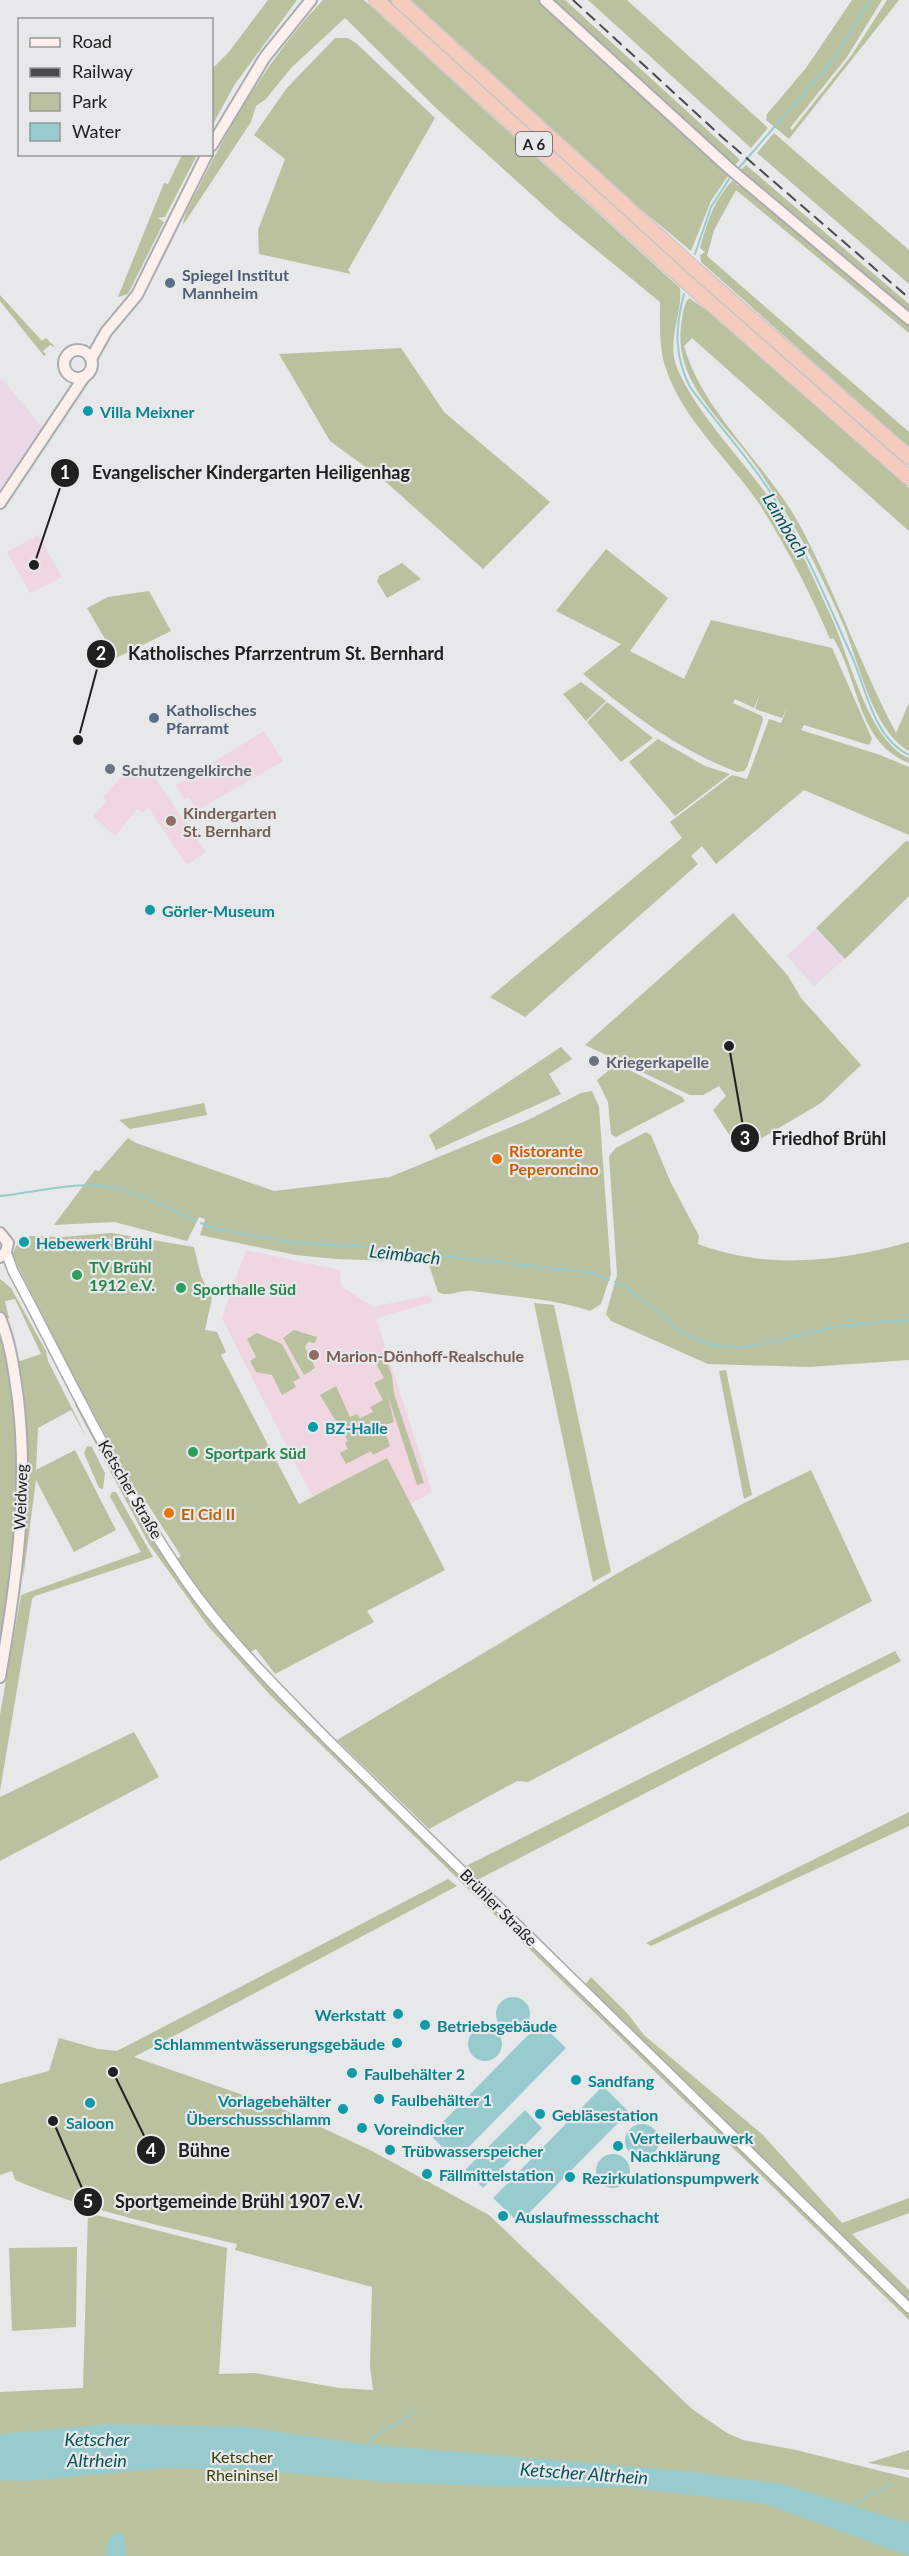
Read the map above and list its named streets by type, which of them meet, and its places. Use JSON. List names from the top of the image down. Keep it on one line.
{"streets":{"highway":["A 6"],"main road":["Weidweg"],"street":["Ketscher Straße","Brühler Straße"]},"crossings":[["Ketscher Straße","Brühler Straße"]],"water":["Leimbach","Ketscher Altrhein"],"parks":["Ketscher Rheininsel"],"places":["Spiegel Institut Mannheim","Villa Meixner","Evangelischer Kindergarten Heiligenhag","Katholisches Pfarramt","Katholisches Pfarrzentrum St. Bernhard","Schutzengelkirche","Kindergarten St. Bernhard","Görler-Museum","Friedhof Brühl","Kriegerkapelle","Ristorante Peperoncino","Hebewerk Brühl","TV Brühl 1912 e.V.","Sporthalle Süd","Marion-Dönhoff-Realschule","BZ-Halle","Sportpark Süd","El Cid II","Werkstatt","Betriebsgebäude","Schlammentwässerungsgebäude","Bühne","Faulbehälter 2","Sandfang","Faulbehälter 1","Saloon","Vorlagebehälter Überschussschlamm","Gebläsestation","Sportgemeinde Brühl 1907 e.V.","Voreindicker","Verteilerbauwerk Nachklärung","Trübwasserspeicher","Fällmittelstation","Rezirkulationspumpwerk","Auslaufmessschacht"],"legend":["Road","Railway","Park","Water"]}
